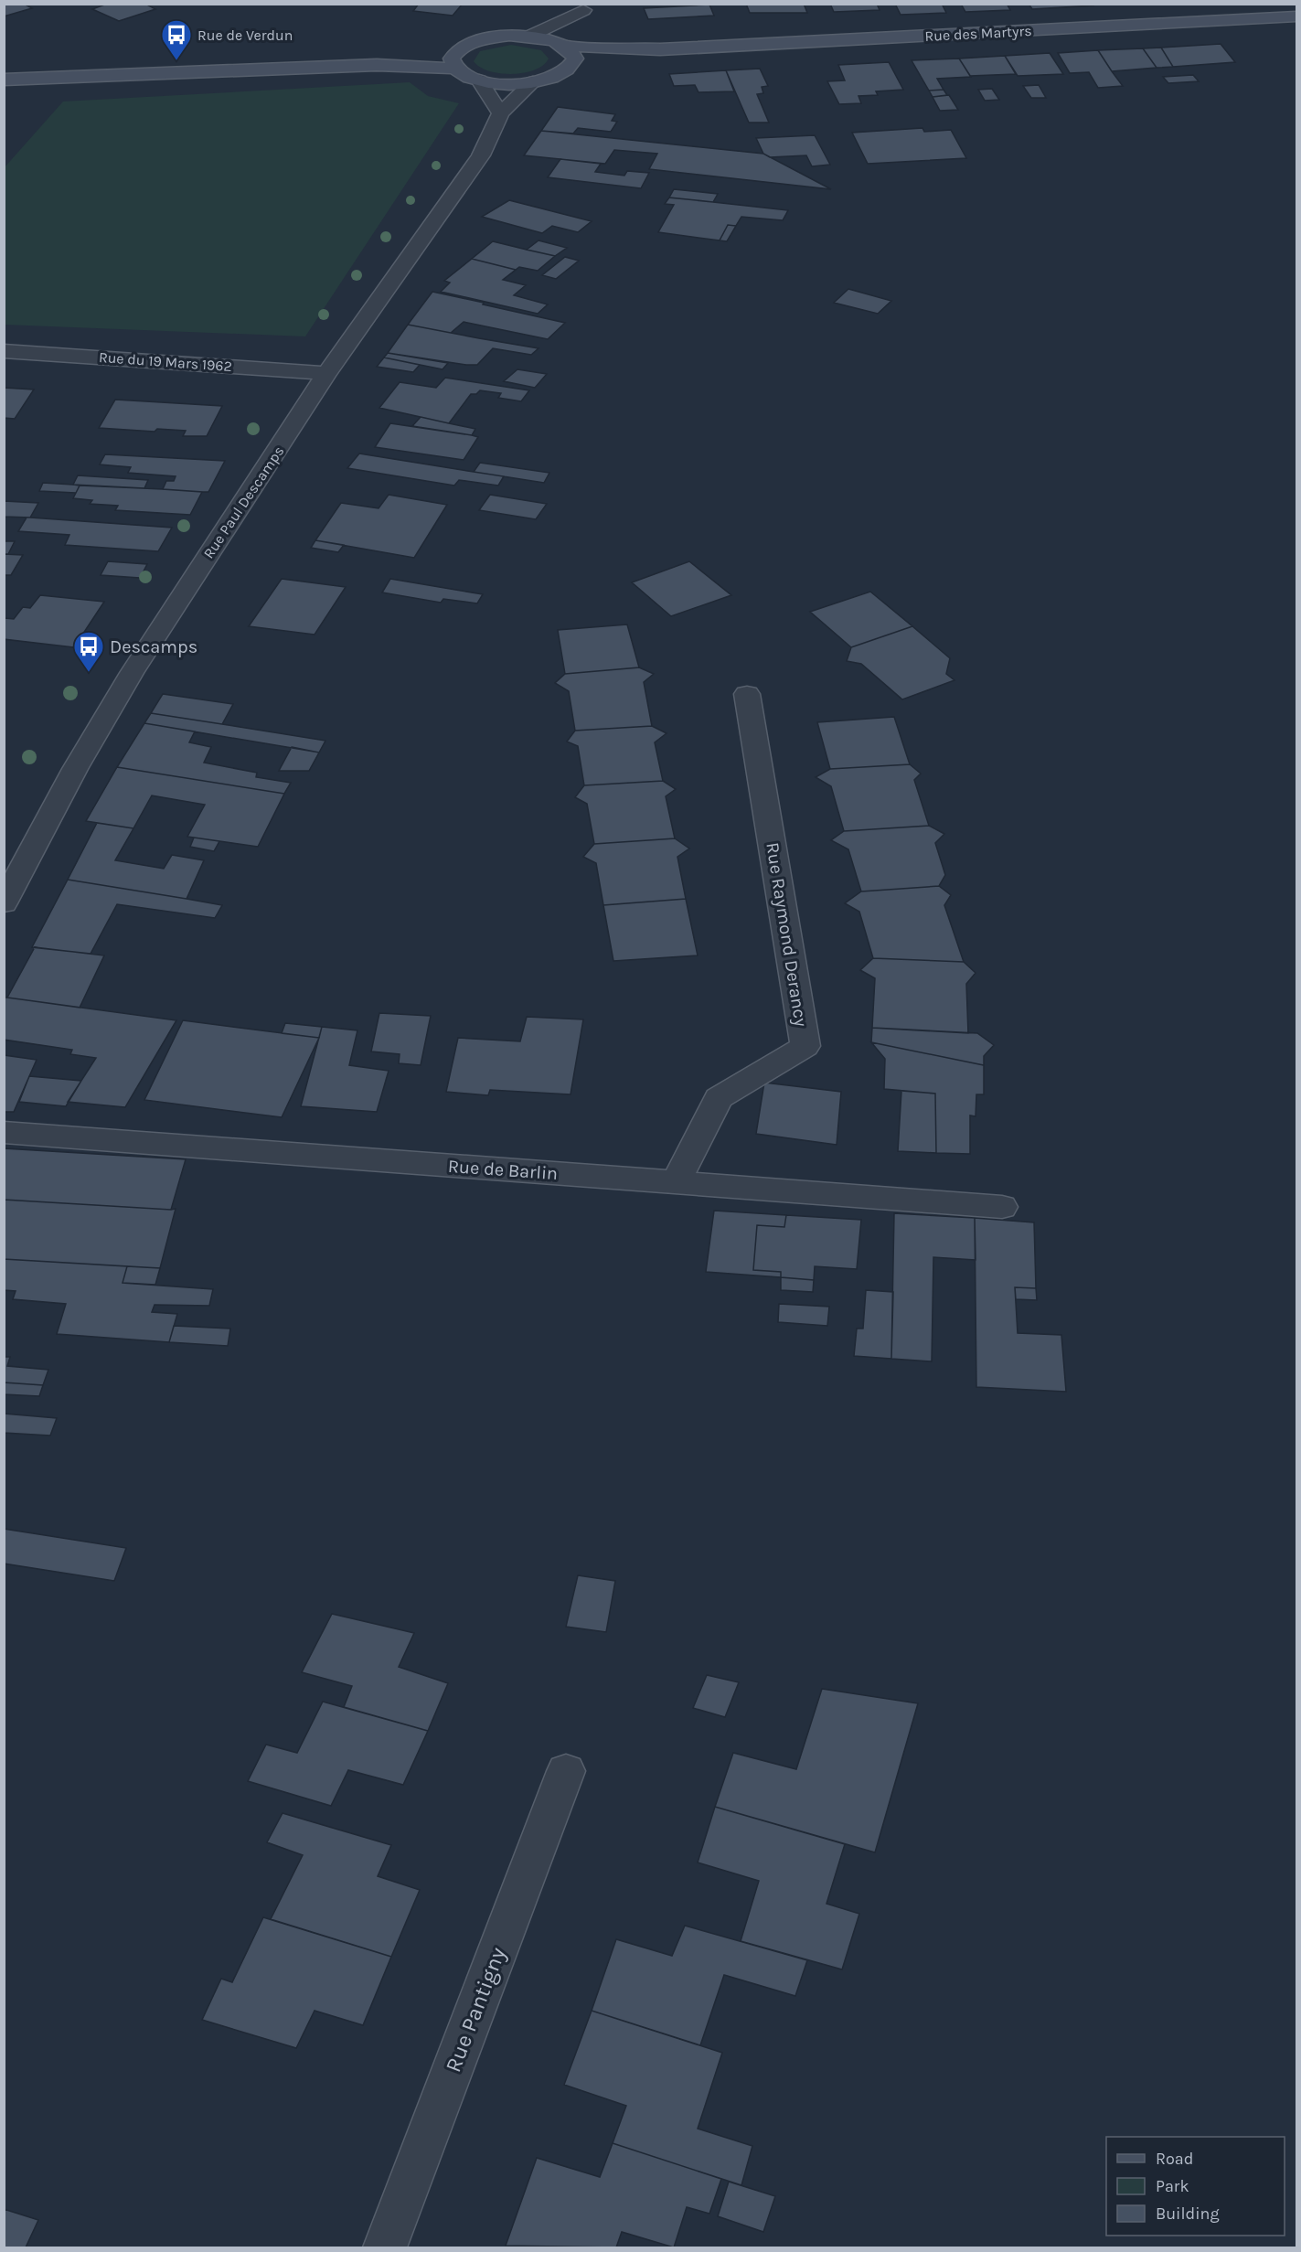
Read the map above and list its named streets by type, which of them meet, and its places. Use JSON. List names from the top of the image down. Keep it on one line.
{"streets":{"main road":["Rue des Martyrs"],"street":["Rue du 19 Mars 1962","Rue Paul Descamps","Rue Raymond Derancy","Rue de Barlin","Rue Pantigny"]},"crossings":[["Rue des Martyrs","Rue Paul Descamps"],["Rue du 19 Mars 1962","Rue Paul Descamps"],["Rue Raymond Derancy","Rue de Barlin"]],"places":{"bus stop":["Rue de Verdun","Descamps"]},"legend":["Road","Park","Building"]}
